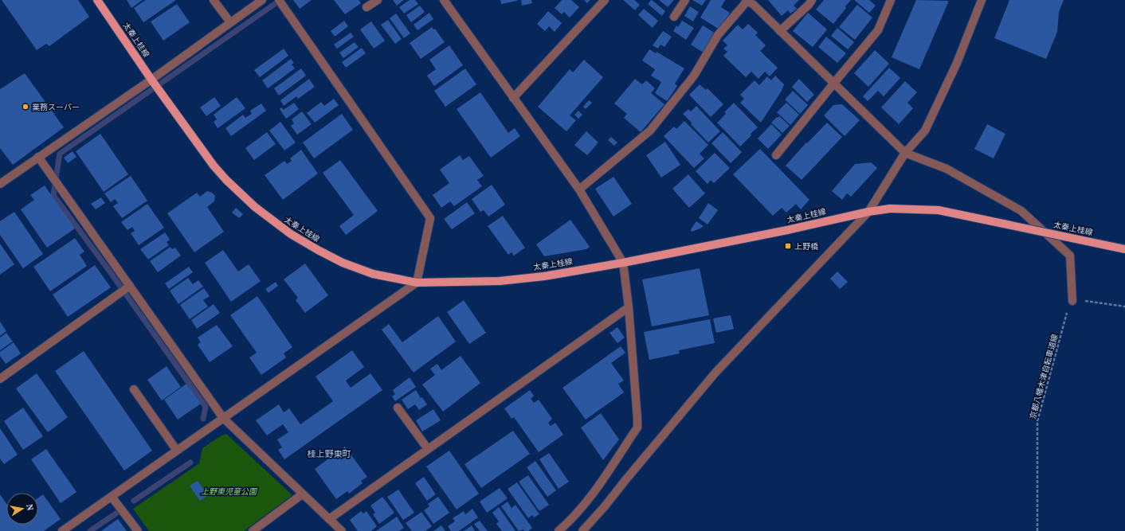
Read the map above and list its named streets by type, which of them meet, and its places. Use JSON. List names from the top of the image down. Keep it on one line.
{"streets":{"main road":["太秦上桂線"],"path":["京都八幡木津自転車道線"]},"districts":["桂上野東町"],"parks":["上野東児童公園"],"places":{"other":["業務スーパー"],"transit":["上野橋"]},"north":"right"}
